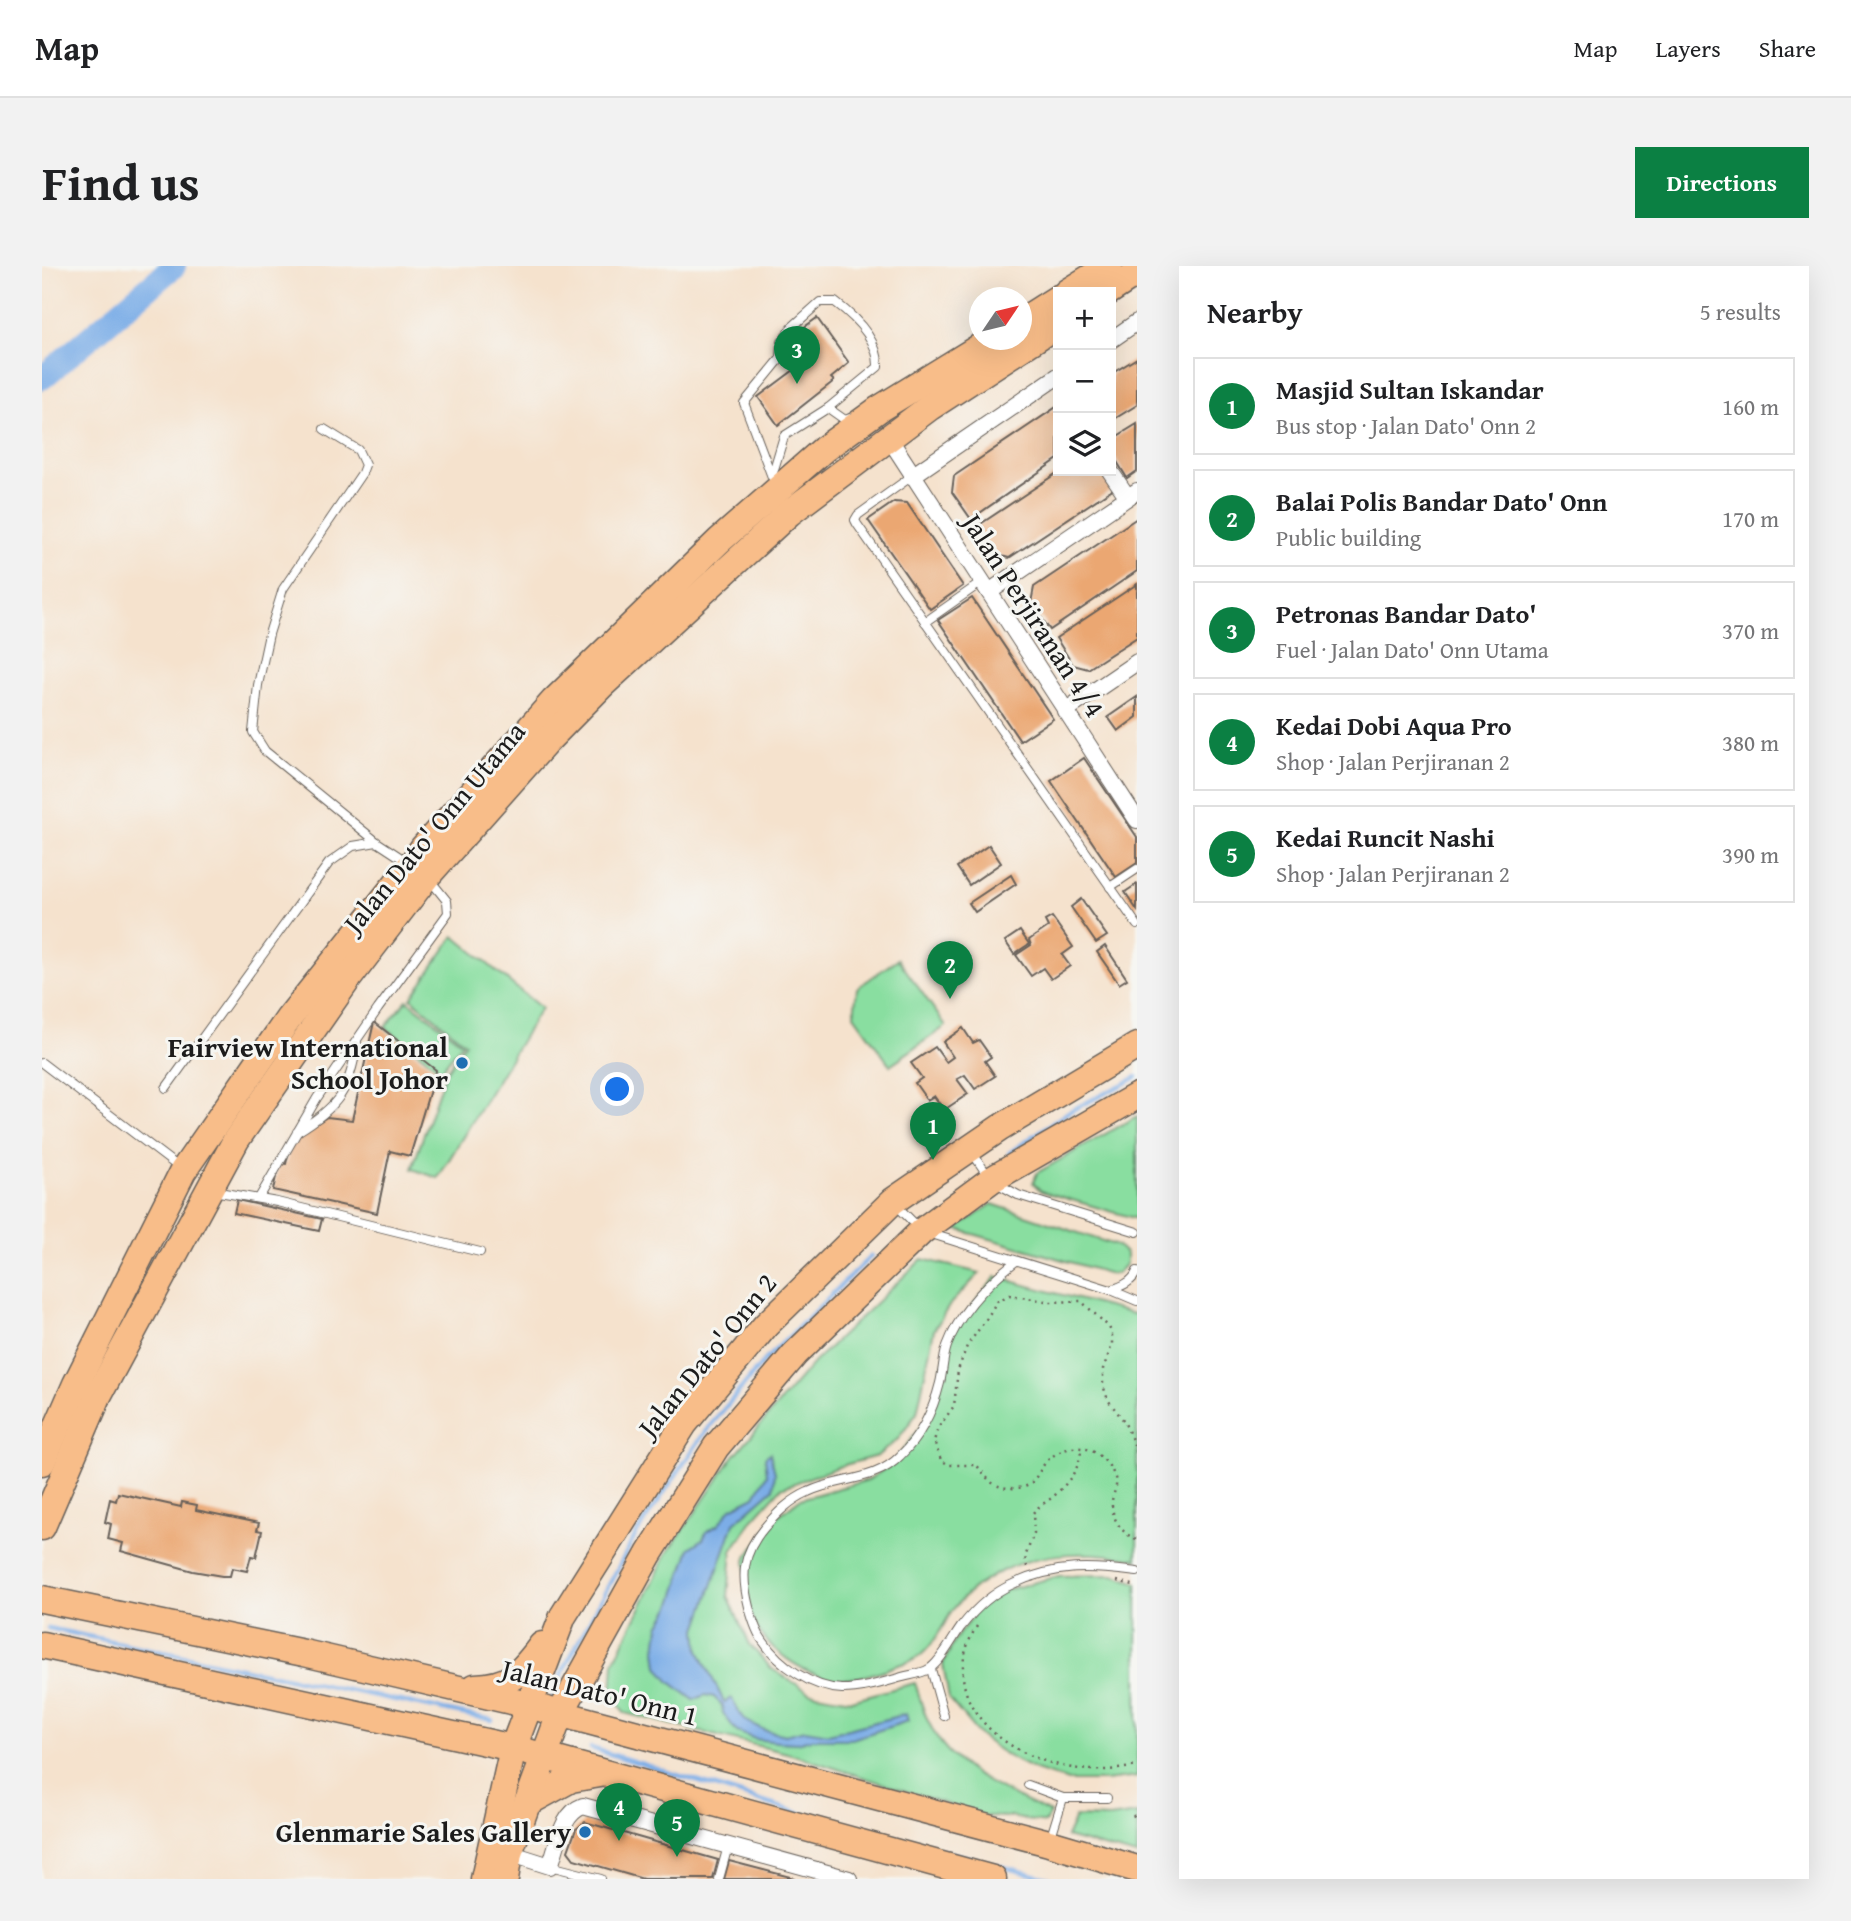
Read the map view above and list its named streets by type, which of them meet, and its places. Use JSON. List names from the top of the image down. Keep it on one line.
{"streets":{"main road":["Jalan Dato' Onn Utama","Jalan Dato' Onn 2","Jalan Dato' Onn 1"],"street":["Jalan Perjiranan 4/4"]},"crossings":[["Jalan Perjiranan 4/4","Jalan Dato' Onn Utama"],["Jalan Dato' Onn 2","Jalan Dato' Onn 1"]],"places":["Fairview International School Johor","Glenmarie Sales Gallery"],"north":"top right","page":{"header":"Map","nav":["Map","Layers","Share"],"title":"Find us","buttons":"Directions","heading":["Nearby","5 results"],"map_buttons":["+","−"],"pins":["3","2","1","4","5"],"list":[{"mark":"1","name":"Masjid Sultan Iskandar","note":"Bus stop · Jalan Dato' Onn 2","value":"160 m"},{"mark":"2","name":"Balai Polis Bandar Dato' Onn","note":"Public building","value":"170 m"},{"mark":"3","name":"Petronas Bandar Dato'","note":"Fuel · Jalan Dato' Onn Utama","value":"370 m"},{"mark":"4","name":"Kedai Dobi Aqua Pro","note":"Shop · Jalan Perjiranan 2","value":"380 m"},{"mark":"5","name":"Kedai Runcit Nashi","note":"Shop · Jalan Perjiranan 2","value":"390 m"}]}}
